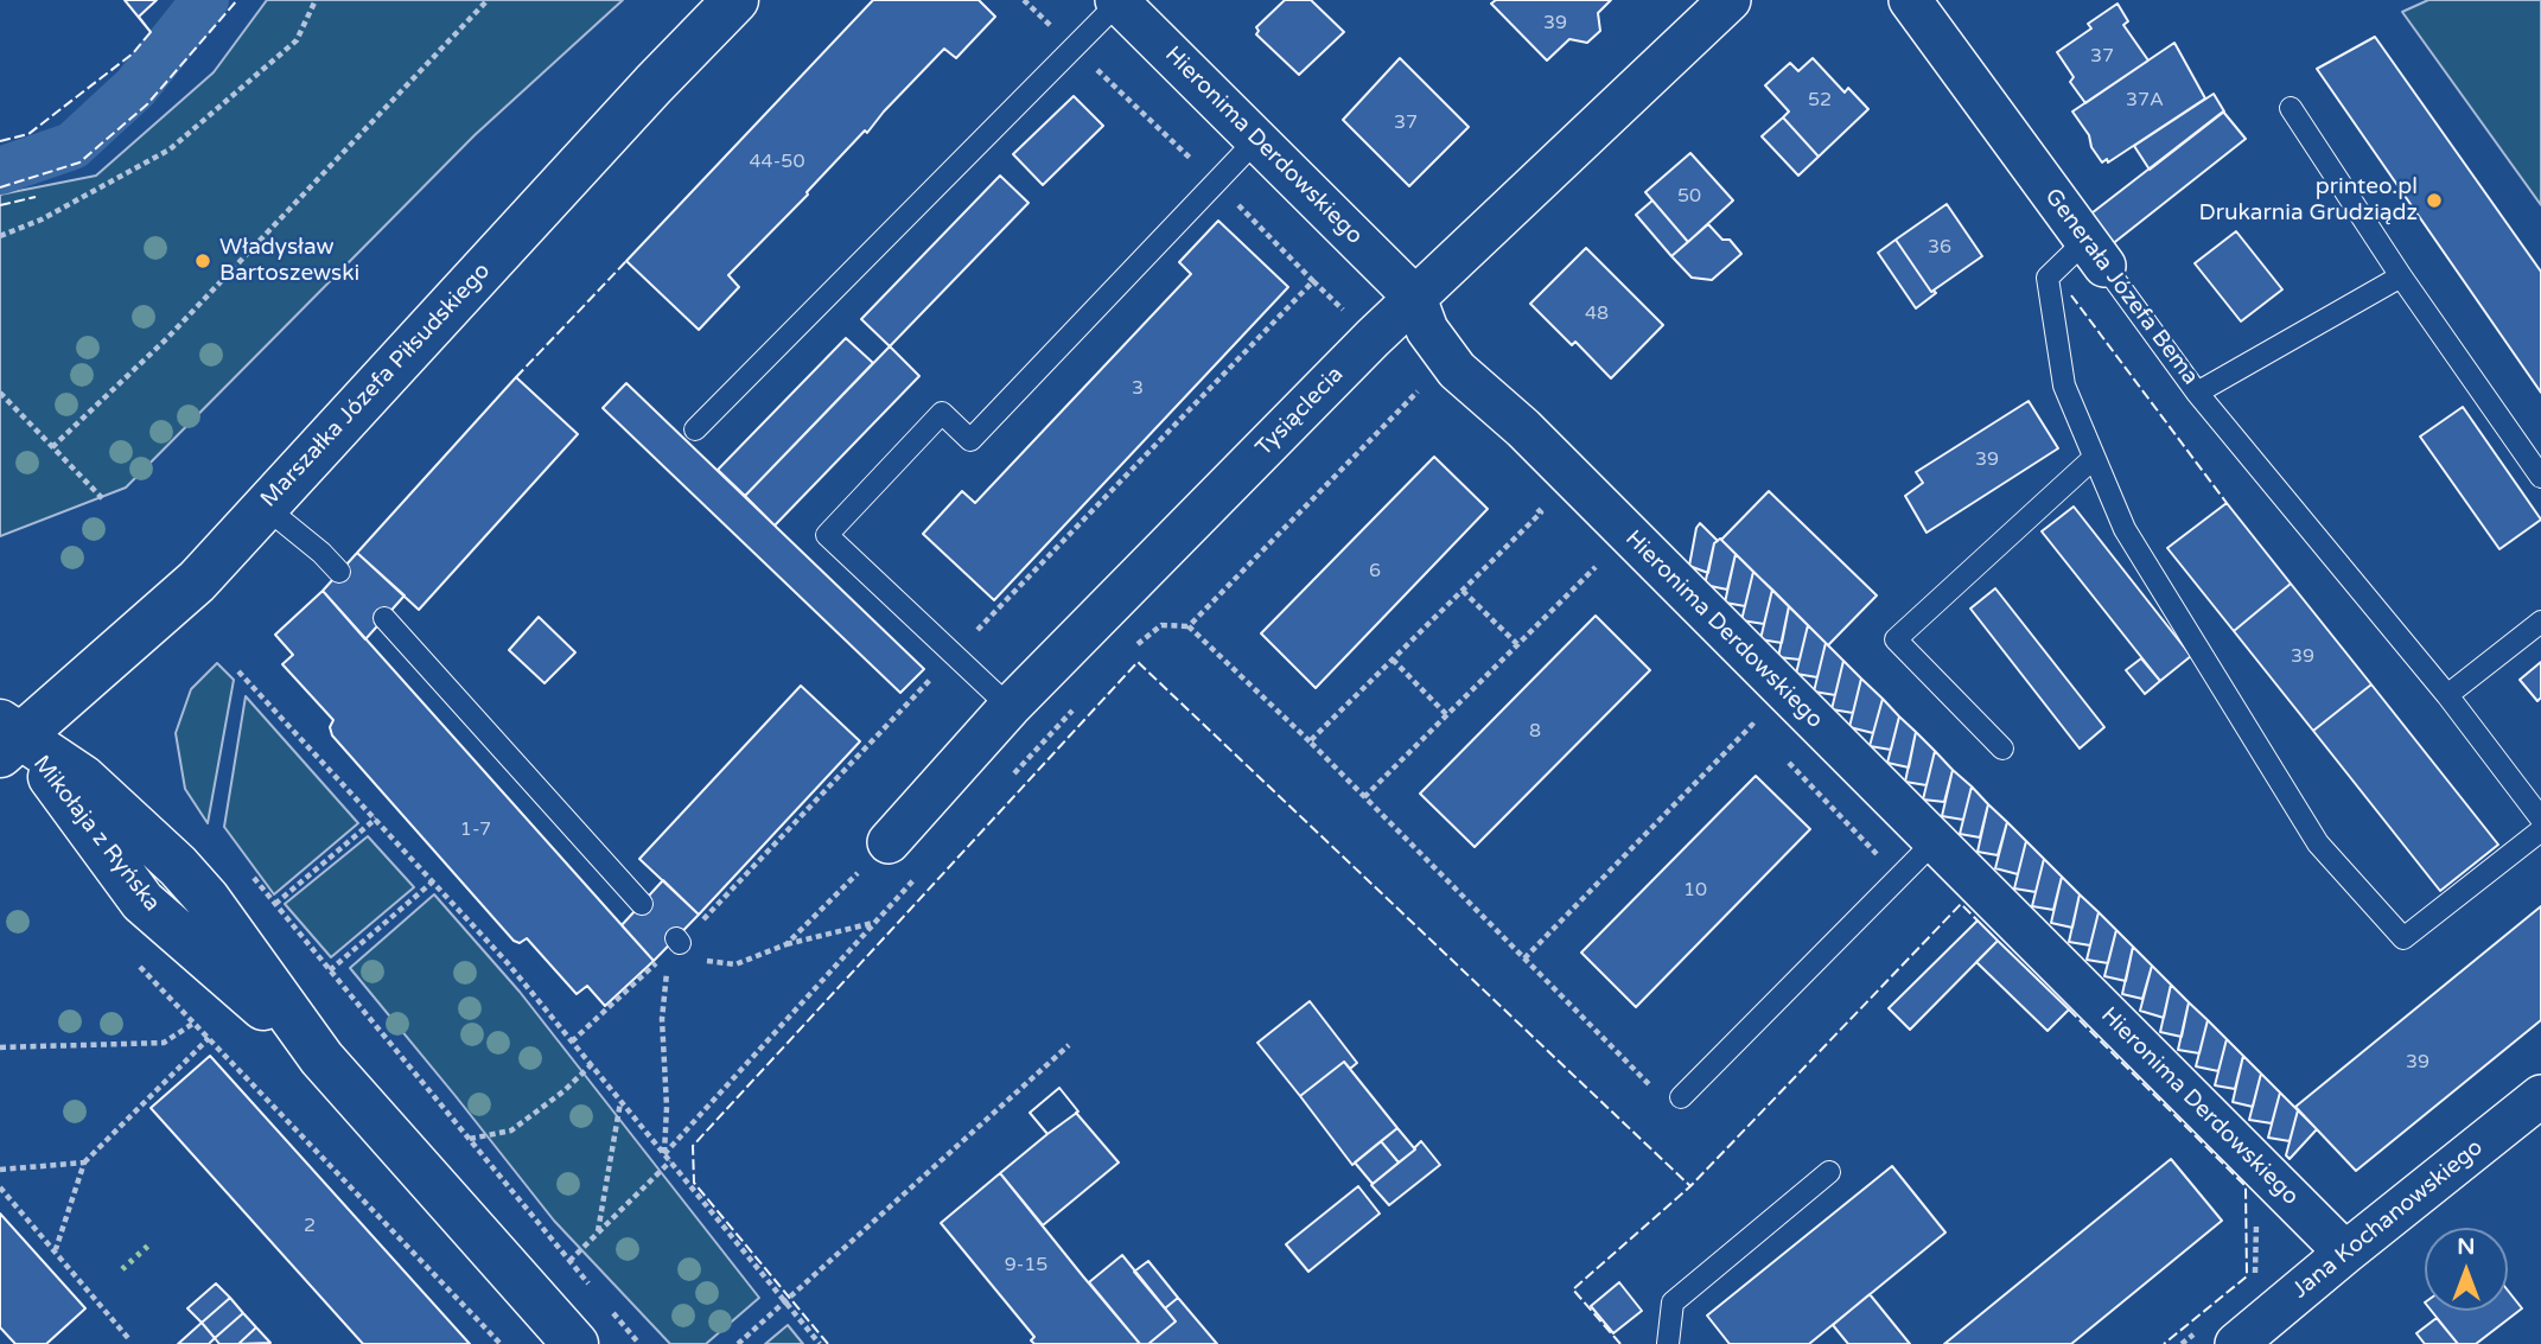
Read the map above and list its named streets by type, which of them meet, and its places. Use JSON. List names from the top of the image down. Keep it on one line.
{"streets":{"main road":["Marszałka Józefa Piłsudskiego","Mikołaja z Ryńska"],"street":["Hieronima Derdowskiego","Generała Józefa Bema","Tysiąclecia","Jana Kochanowskiego"]},"crossings":[["Hieronima Derdowskiego","Tysiąclecia"],["Hieronima Derdowskiego","Jana Kochanowskiego"],["Marszałka Józefa Piłsudskiego","Mikołaja z Ryńska"]],"places":["printeo.pl Drukarnia Grudziądz","Władysław Bartoszewski"],"house_numbers":["39","37","52","37A","37","44-50","50","36","48","3","39","6","39","8","1-7","10","39","2","9-15"],"north":"top"}
